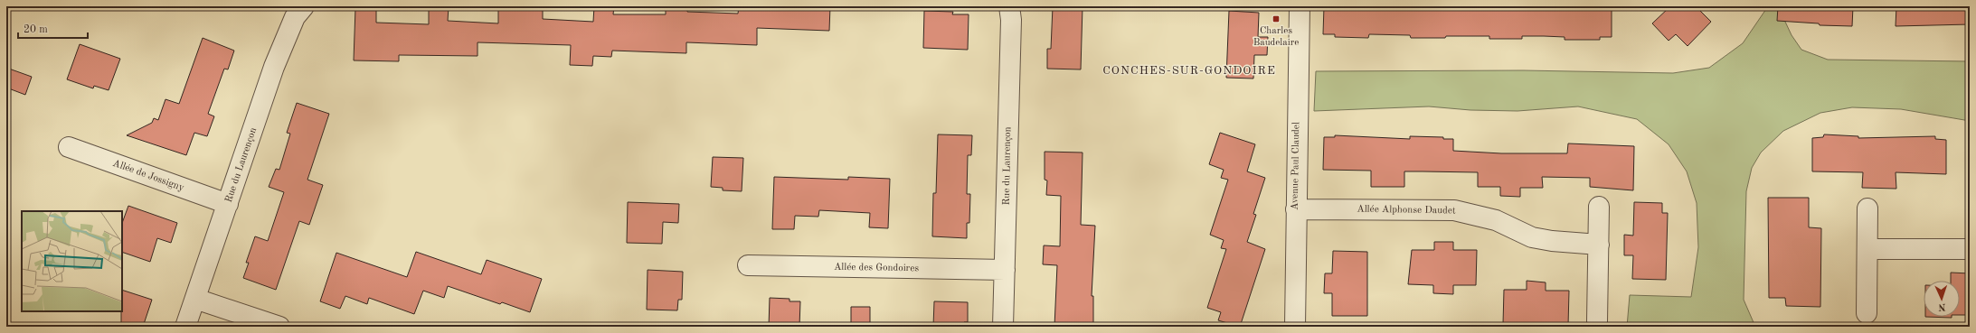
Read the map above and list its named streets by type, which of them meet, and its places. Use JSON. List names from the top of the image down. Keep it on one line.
{"streets":{"street":["Rue du Laurençon","Avenue Paul Claudel","Allée de Jossigny","Allée Alphonse Daudet","Allée des Gondoires"]},"crossings":[["Rue du Laurençon","Allée de Jossigny"],["Rue du Laurençon","Allée des Gondoires"],["Avenue Paul Claudel","Allée Alphonse Daudet"]],"districts":["CONCHES-SUR-GONDOIRE"],"places":{"transit":["Charles Baudelaire"]},"scale_bar":"20 m","north":"bottom"}
